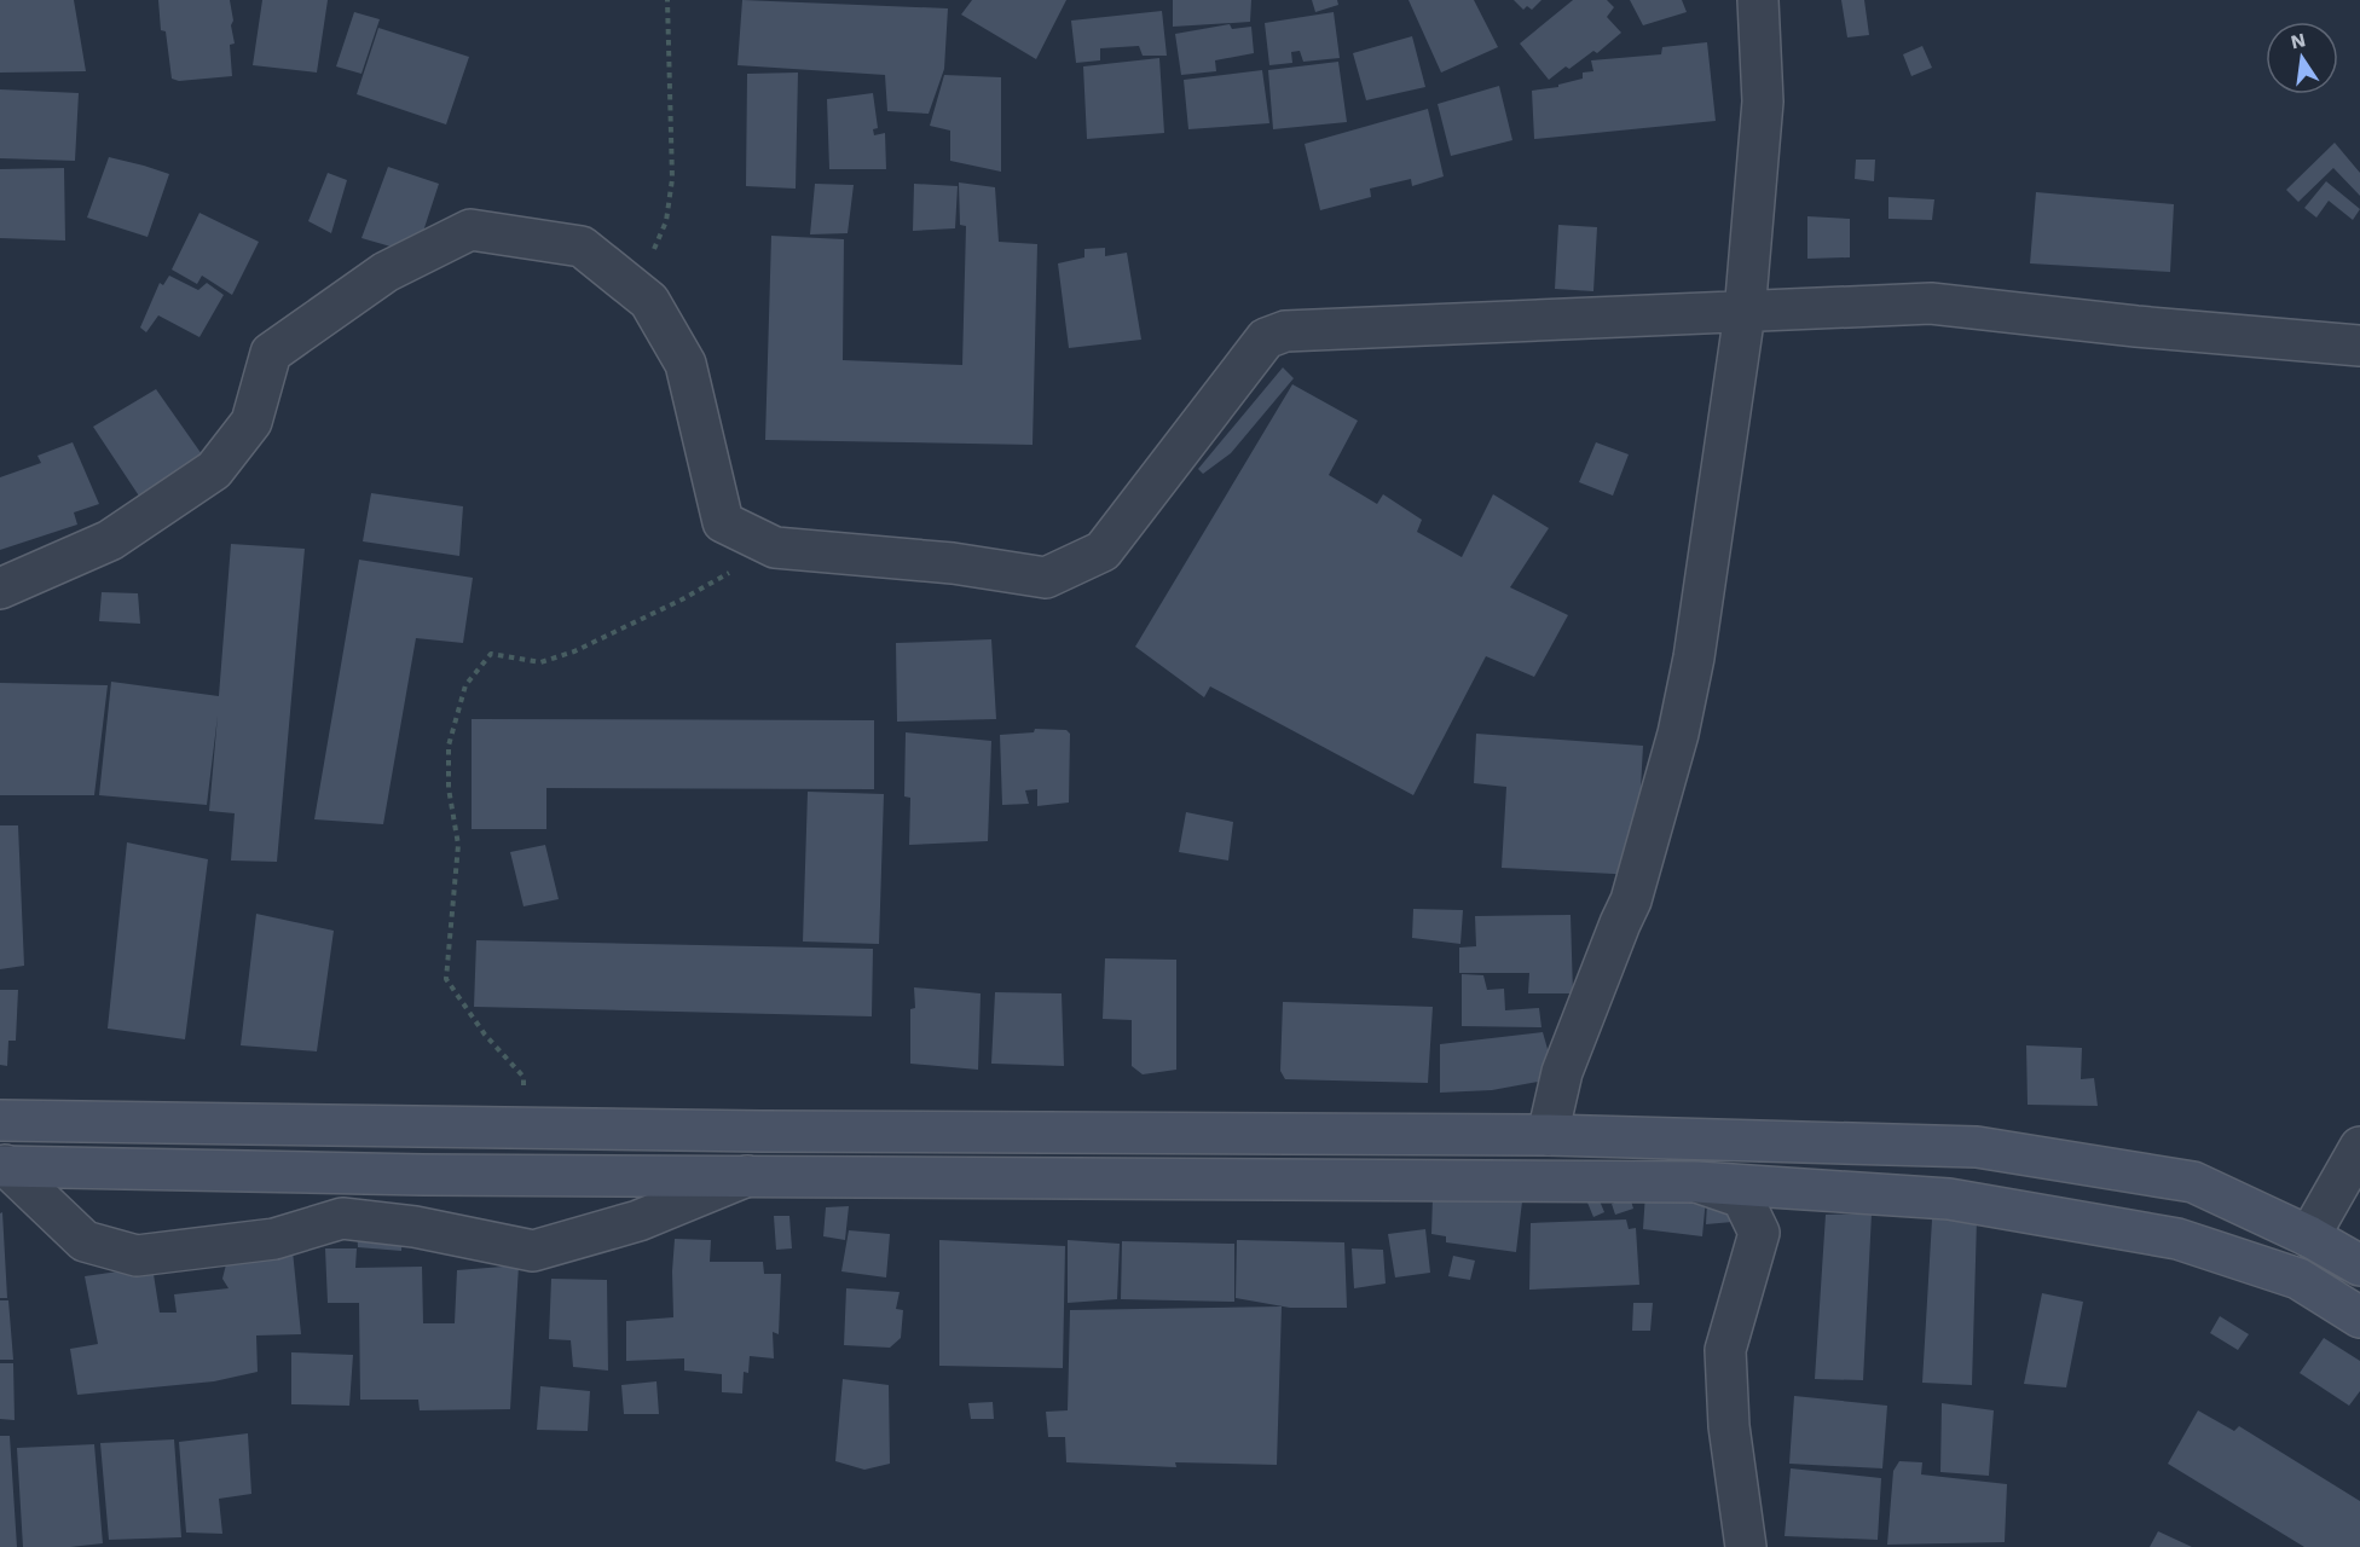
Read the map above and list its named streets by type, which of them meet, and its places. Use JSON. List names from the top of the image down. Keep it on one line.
{"north":"top"}
